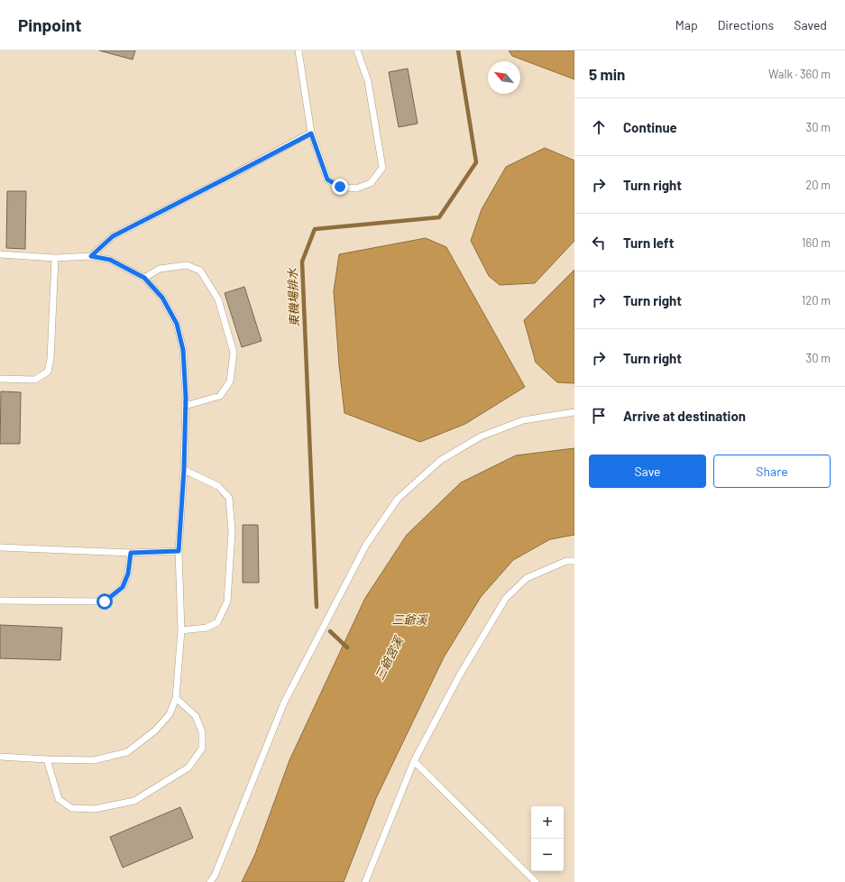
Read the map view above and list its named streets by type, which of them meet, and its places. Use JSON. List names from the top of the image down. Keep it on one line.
{"water":["東機場排水","三爺溪","三爺宮溪"],"north":"top left","page":{"header":"Pinpoint","nav":["Map","Directions","Saved"],"heading":["5 min","Walk · 360 m"],"list":[["Continue","30 m"],["Turn right","20 m"],["Turn left","160 m"],["Turn right","120 m"],["Turn right","30 m"],"Arrive at destination"],"buttons":["Save","Share"],"map_buttons":["+","−"]}}
